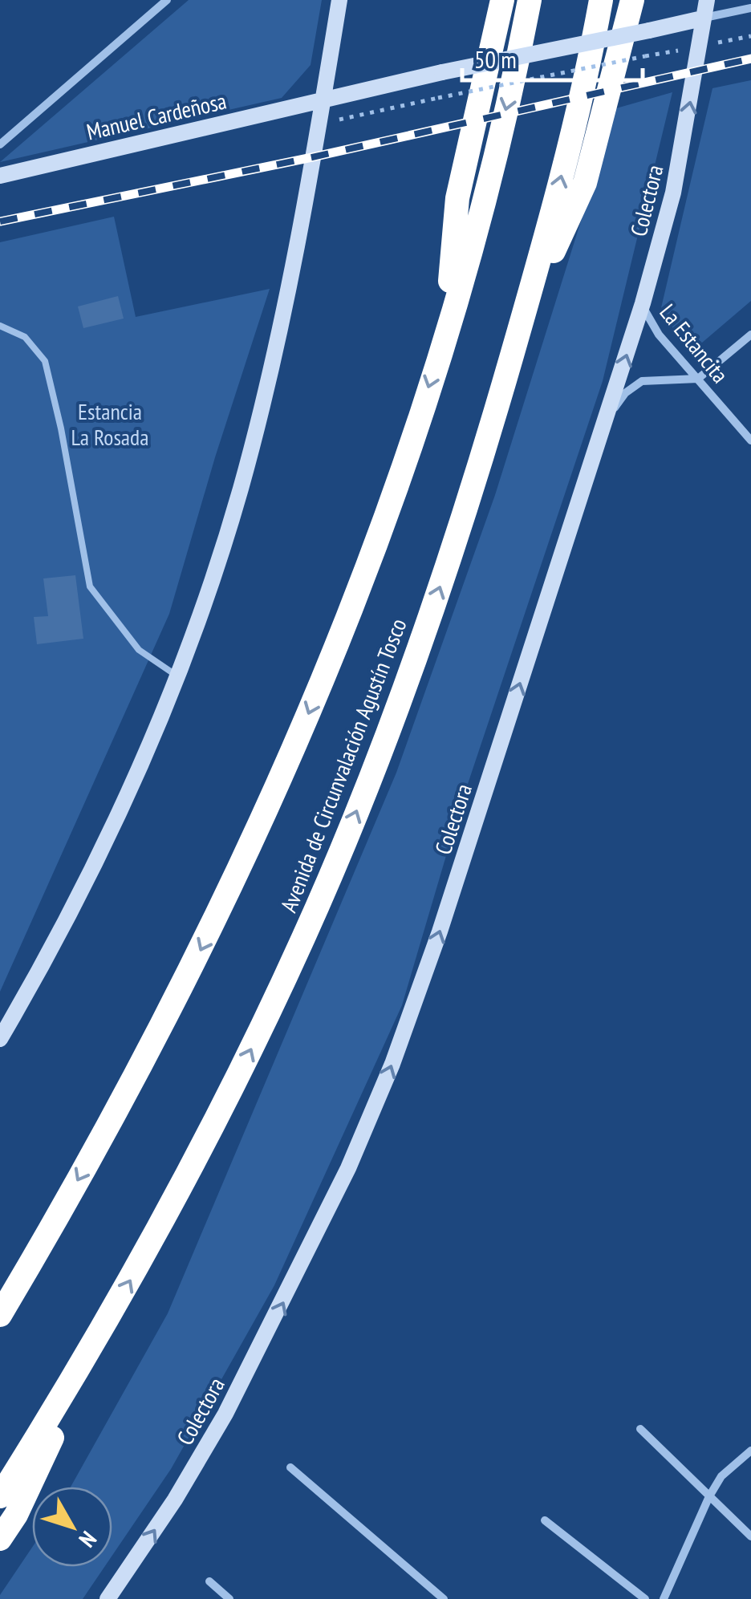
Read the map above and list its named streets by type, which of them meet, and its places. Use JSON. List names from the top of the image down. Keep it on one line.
{"streets":{"highway":["Avenida de Circunvalación Agustín Tosco"],"main road":["Manuel Cardeñosa","Colectora"],"street":["La Estancita"]},"crossings":[["Manuel Cardeñosa","Colectora"],["Colectora","La Estancita"]],"one_way":["Colectora"],"parks":["Estancia La Rosada"],"scale_bar":"50 m","north":"bottom right"}
